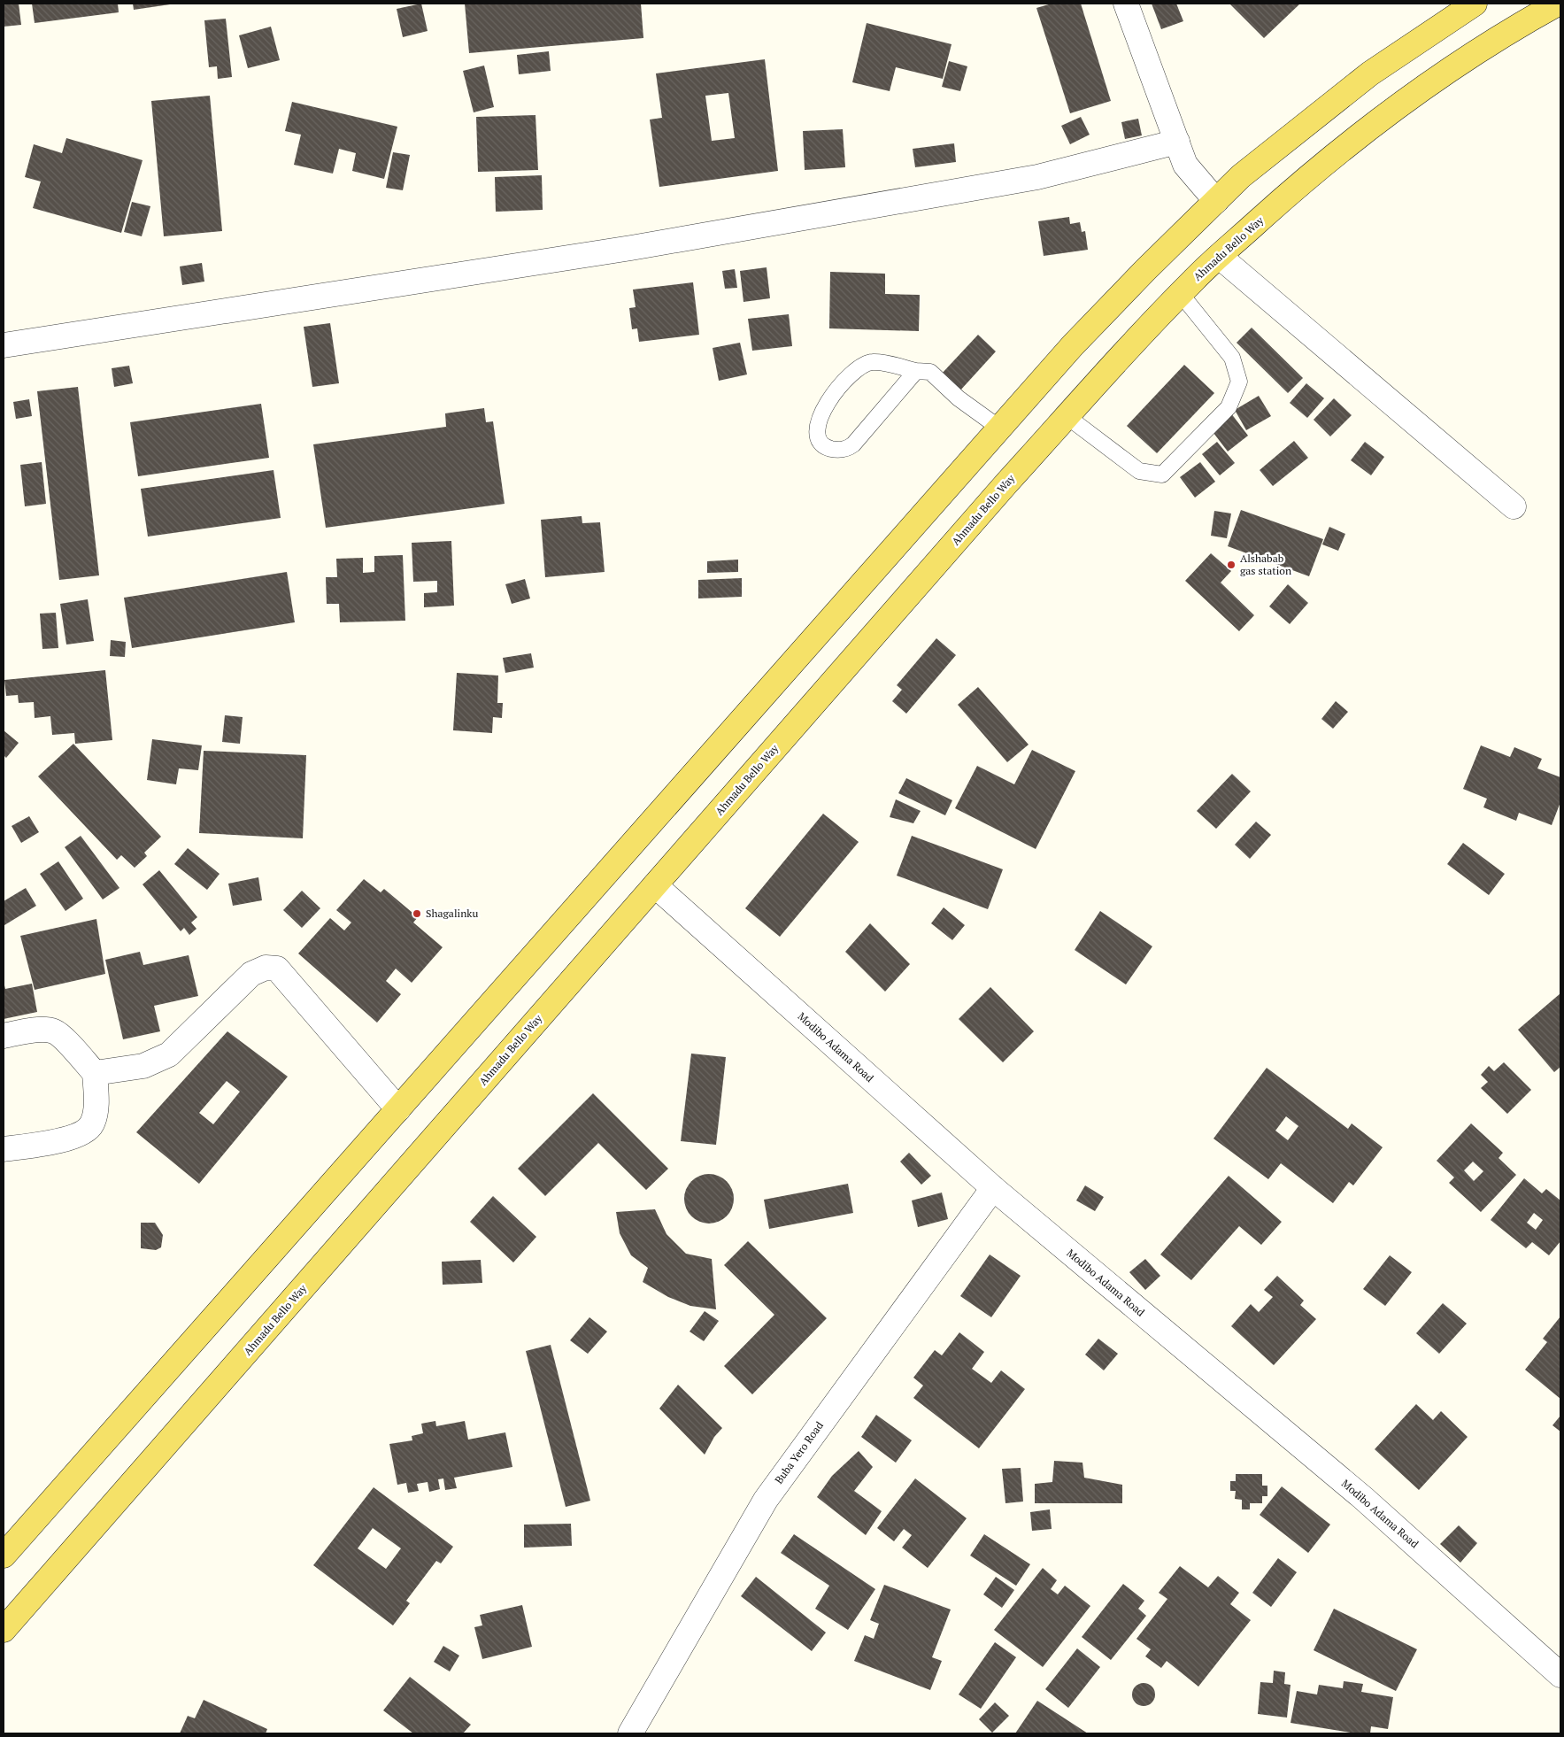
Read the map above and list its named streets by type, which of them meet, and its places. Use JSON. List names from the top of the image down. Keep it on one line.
{"streets":{"main road":["Ahmadu Bello Way"],"street":["Modibo Adama Road","Buba Yero Road"]},"crossings":[["Ahmadu Bello Way","Modibo Adama Road"],["Modibo Adama Road","Buba Yero Road"]],"places":["Alshabab gas station","Shagalinku"]}
